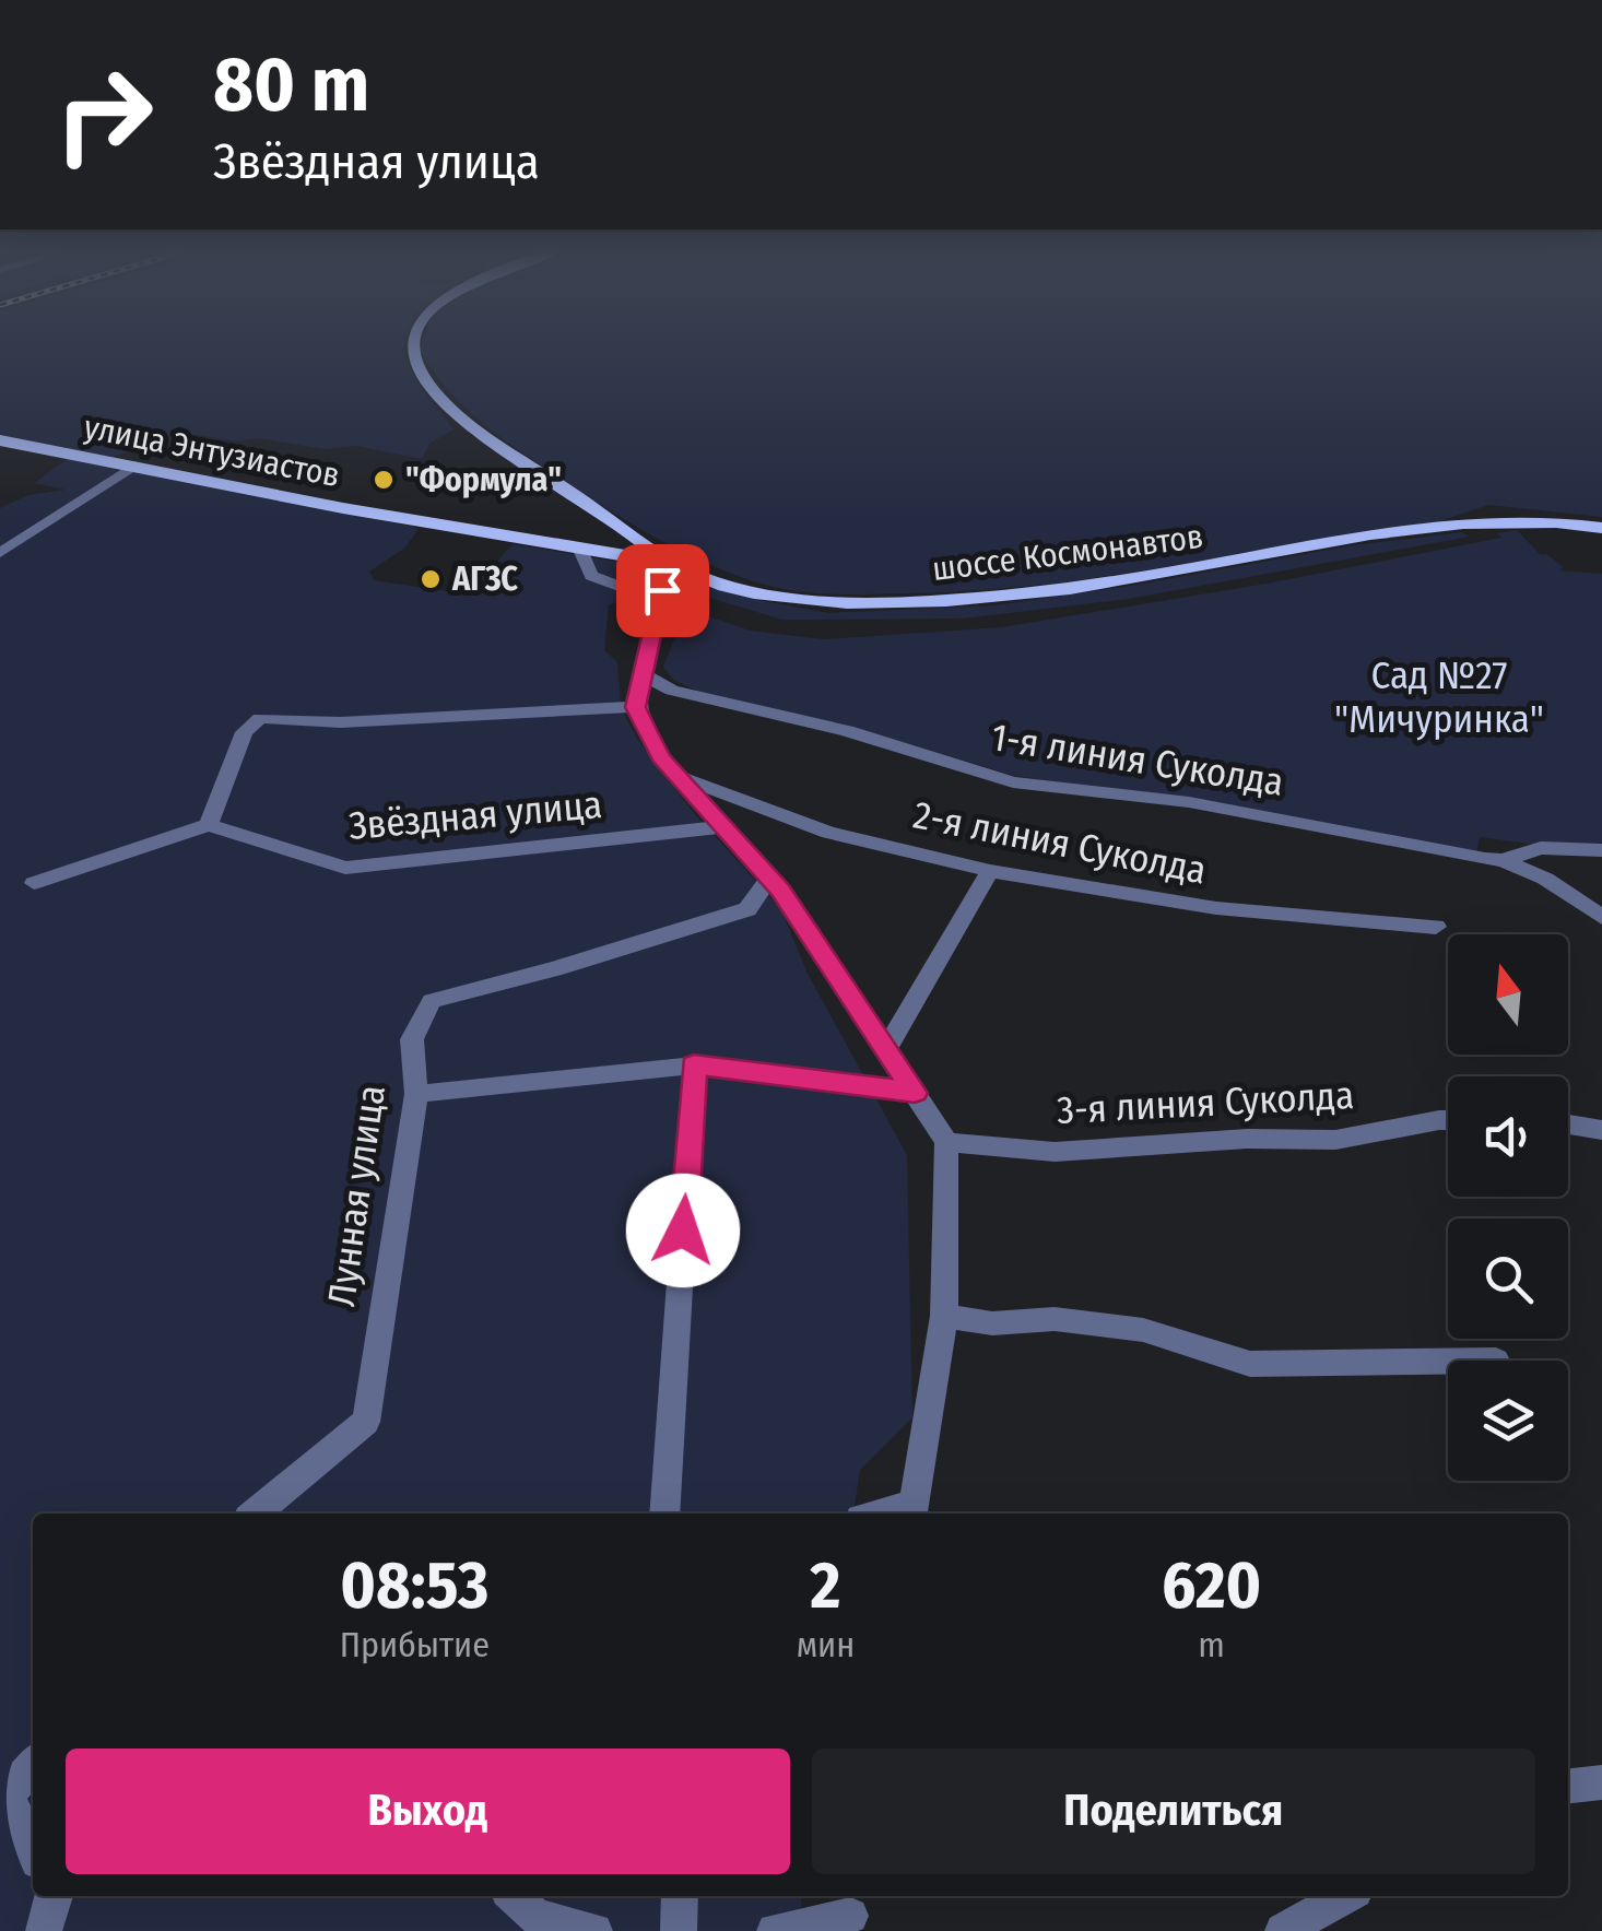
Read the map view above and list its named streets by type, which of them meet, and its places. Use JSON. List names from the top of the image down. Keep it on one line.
{"streets":{"main road":["улица Энтузиастов","шоссе Космонавтов"],"street":["1-я линия Суколда","Звёздная улица","2-я линия Суколда","3-я линия Суколда","Лунная улица"]},"crossings":[["улица Энтузиастов","шоссе Космонавтов"]],"parks":["Сад №27 \"Мичуринка\""],"places":["\"Формула\"","АГЗС"],"north":"top","page":{"turn":["80 m","Звёздная улица"],"eta":["08:53","Прибытие","2","мин","620","m"],"buttons":["Выход","Поделиться"]}}
